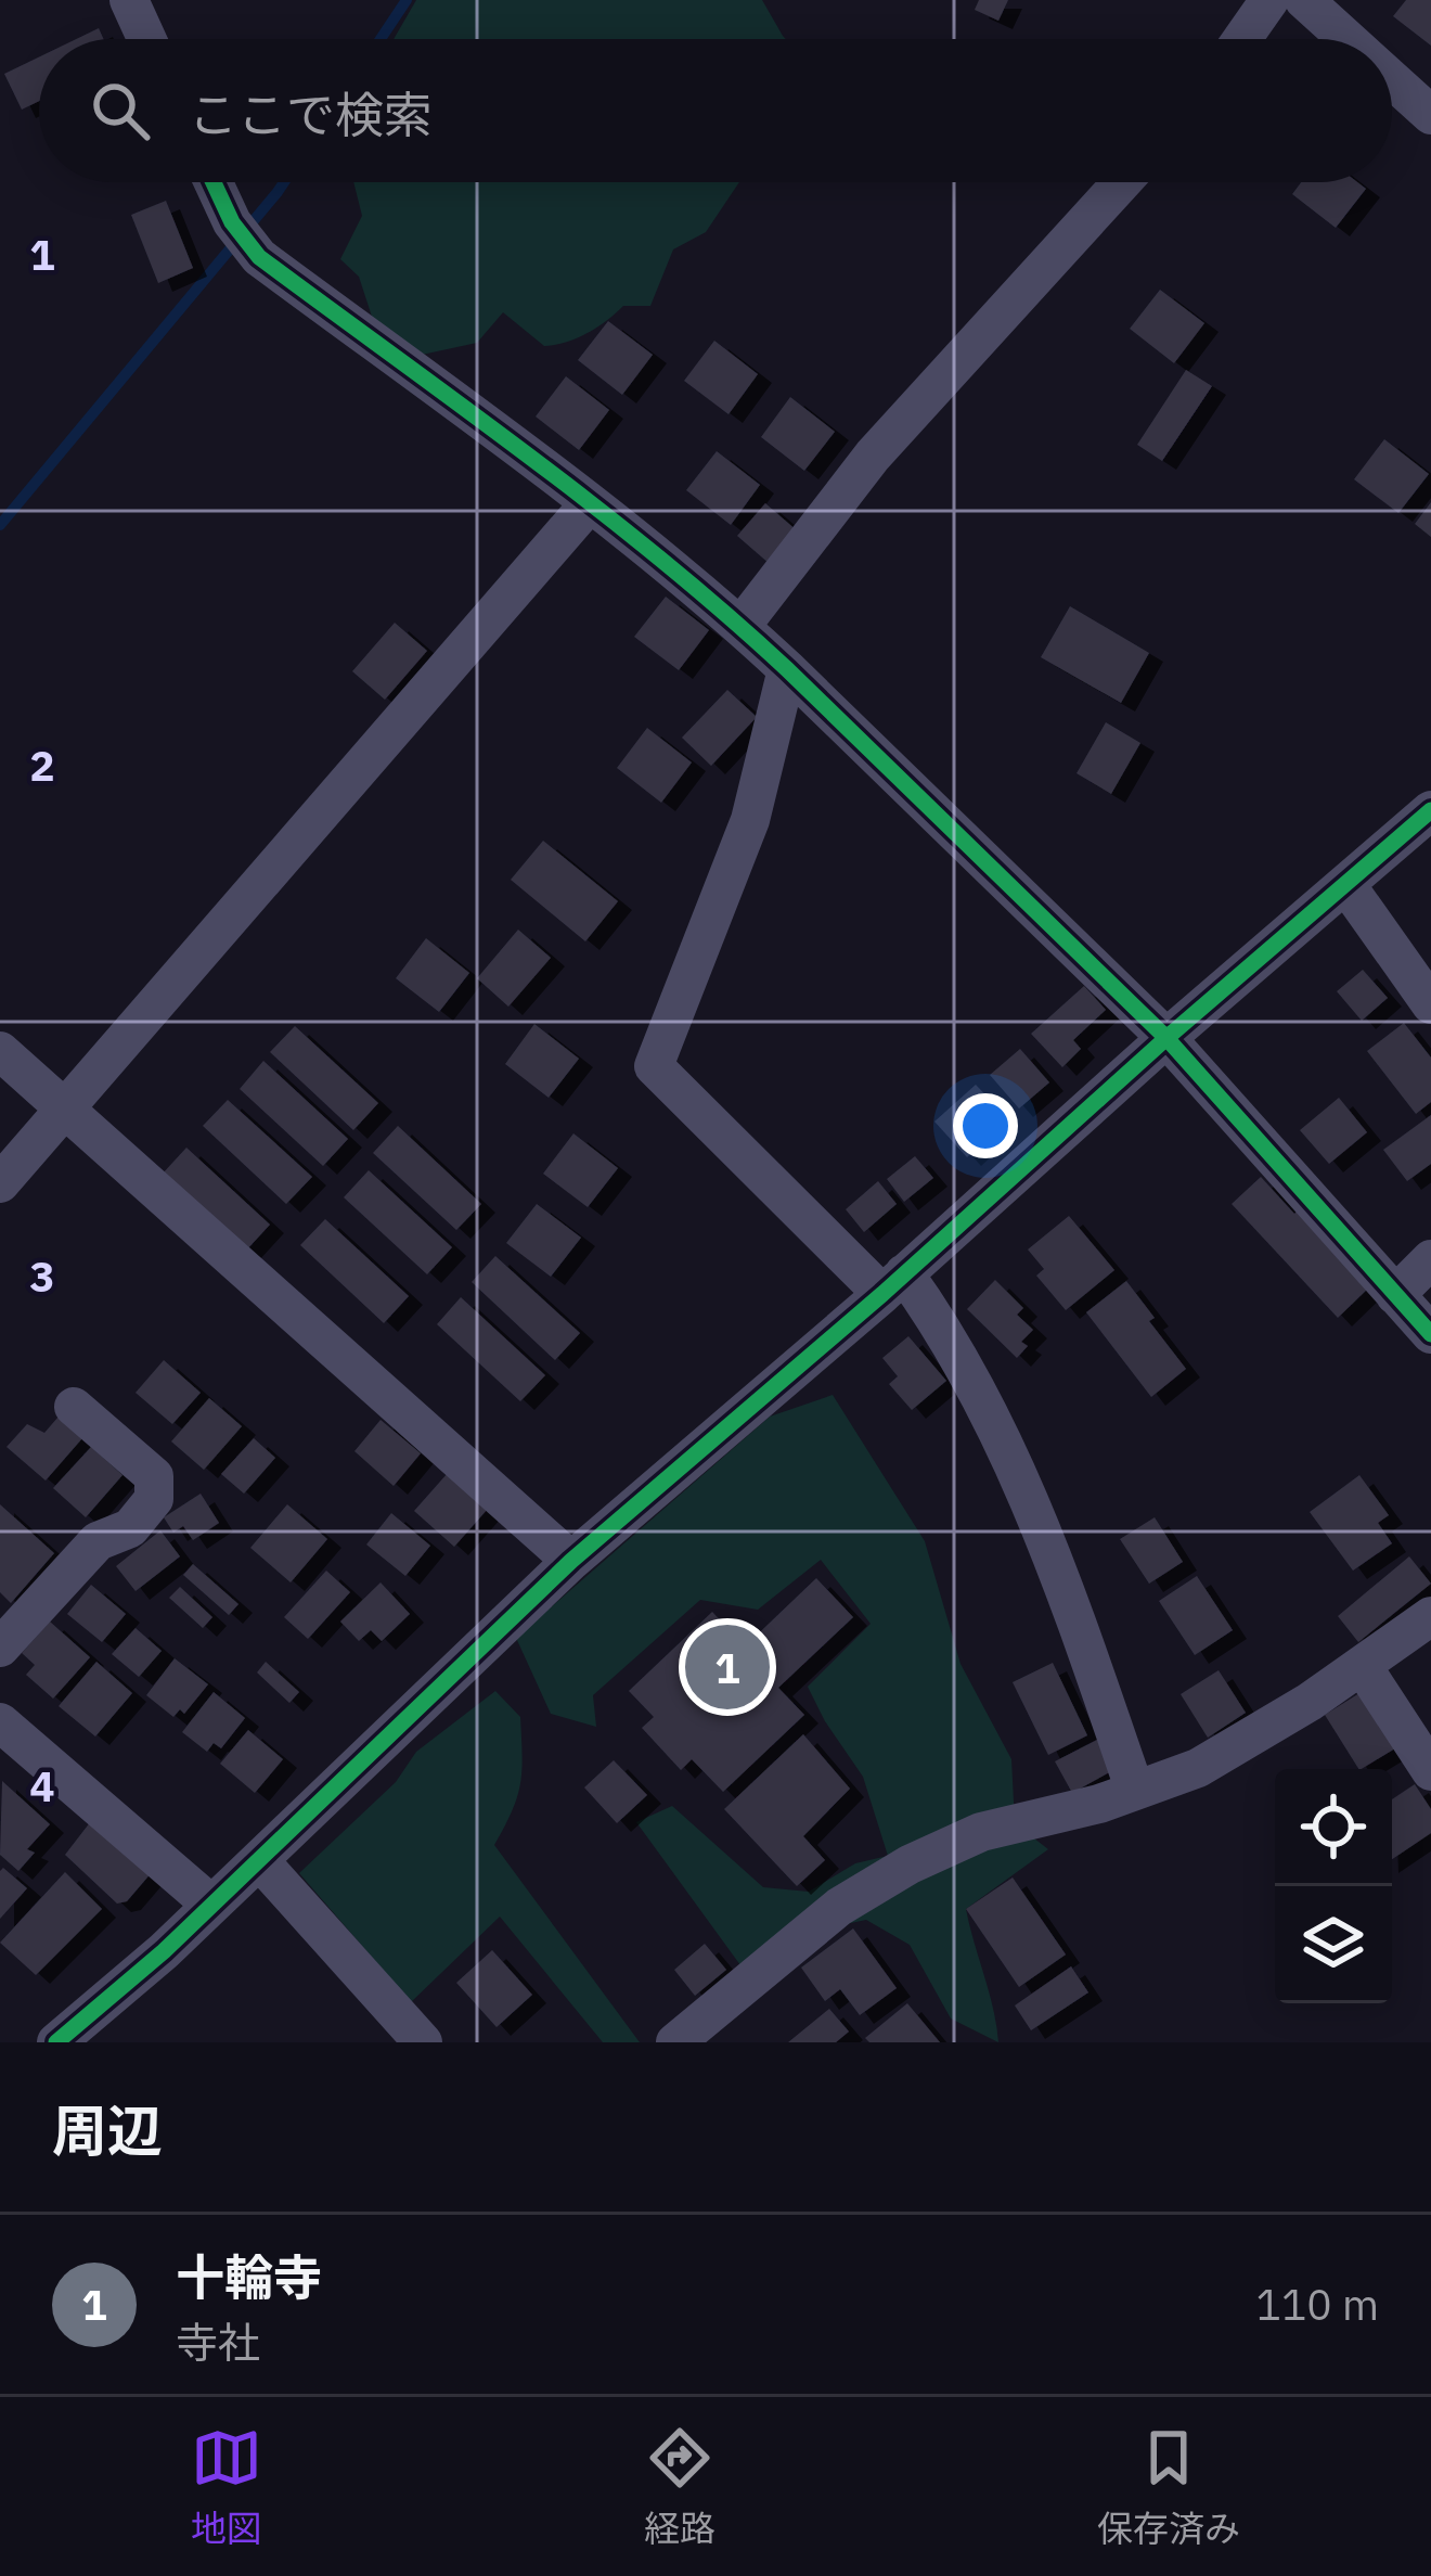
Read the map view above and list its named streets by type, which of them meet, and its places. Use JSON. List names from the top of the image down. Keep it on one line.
{"page":{"search":"ここで検索","pins":"1","heading":"周辺","list":[{"mark":"1","name":"十輪寺","note":"寺社","value":"110 m"}],"nav":["地図","経路","保存済み"]},"grid":{"rows":["1","2","3","4"]}}
